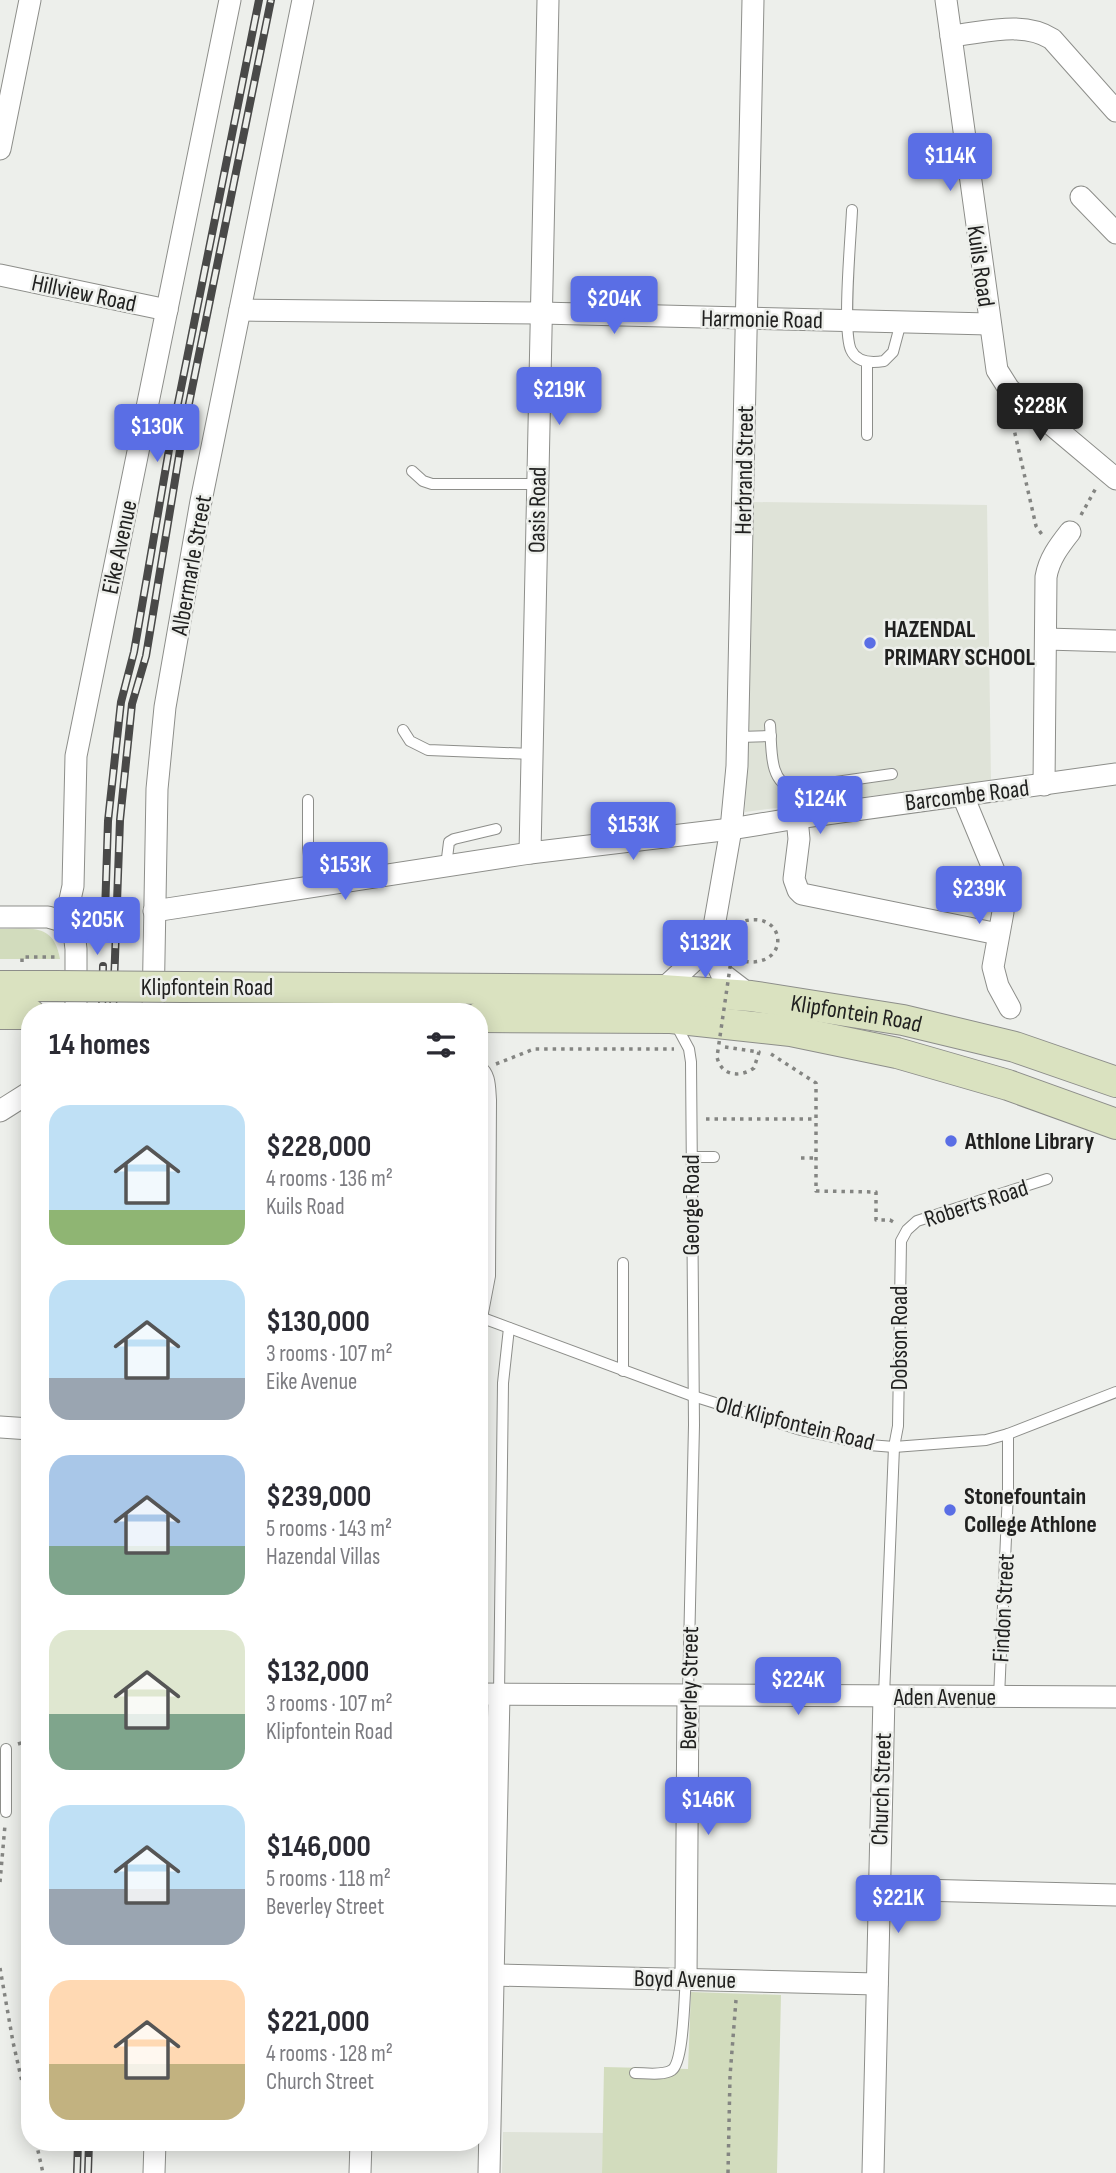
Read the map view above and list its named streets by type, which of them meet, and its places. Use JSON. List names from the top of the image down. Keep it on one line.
{"streets":{"main road":["Klipfontein Road"],"street":["Kuils Road","Hillview Road","Harmonie Road","Herbrand Street","Oasis Road","Eike Avenue","Albermarle Street","Barcombe Road","Beverley Street","Aden Avenue","Church Street","Boyd Avenue"],"lane":["Roberts Road","George Road","Dobson Road","Old Klipfontein Road","Findon Street"]},"crossings":[["Kuils Road","Harmonie Road"],["Hillview Road","Eike Avenue"],["Harmonie Road","Herbrand Street"],["Harmonie Road","Oasis Road"],["Harmonie Road","Albermarle Street"],["Herbrand Street","Barcombe Road"],["Herbrand Street","Klipfontein Road"],["Oasis Road","Barcombe Road"],["Albermarle Street","Barcombe Road"],["Klipfontein Road","George Road"],["Roberts Road","Dobson Road"],["George Road","Old Klipfontein Road"],["George Road","Beverley Street"],["Dobson Road","Old Klipfontein Road"],["Dobson Road","Church Street"],["Old Klipfontein Road","Findon Street"],["Old Klipfontein Road","Beverley Street"],["Old Klipfontein Road","Church Street"],["Findon Street","Aden Avenue"],["Beverley Street","Aden Avenue"],["Beverley Street","Boyd Avenue"],["Aden Avenue","Church Street"],["Church Street","Boyd Avenue"]],"places":["HAZENDAL PRIMARY SCHOOL","Athlone Library","Stonefountain College Athlone"],"page":{"price":["$114K","$204K","$219K","$228K","$130K","$124K","$153K","$153K","$239K","$205K","$132K","$224K","$146K","$221K"],"heading":"14 homes","list":[{"name":"$228,000","note":"4 rooms · 136 m² · Kuils Road"},{"name":"$130,000","note":"3 rooms · 107 m² · Eike Avenue"},{"name":"$239,000","note":"5 rooms · 143 m² · Hazendal Villas"},{"name":"$132,000","note":"3 rooms · 107 m² · Klipfontein Road"},{"name":"$146,000","note":"5 rooms · 118 m² · Beverley Street"},{"name":"$221,000","note":"4 rooms · 128 m² · Church Street"}]}}
